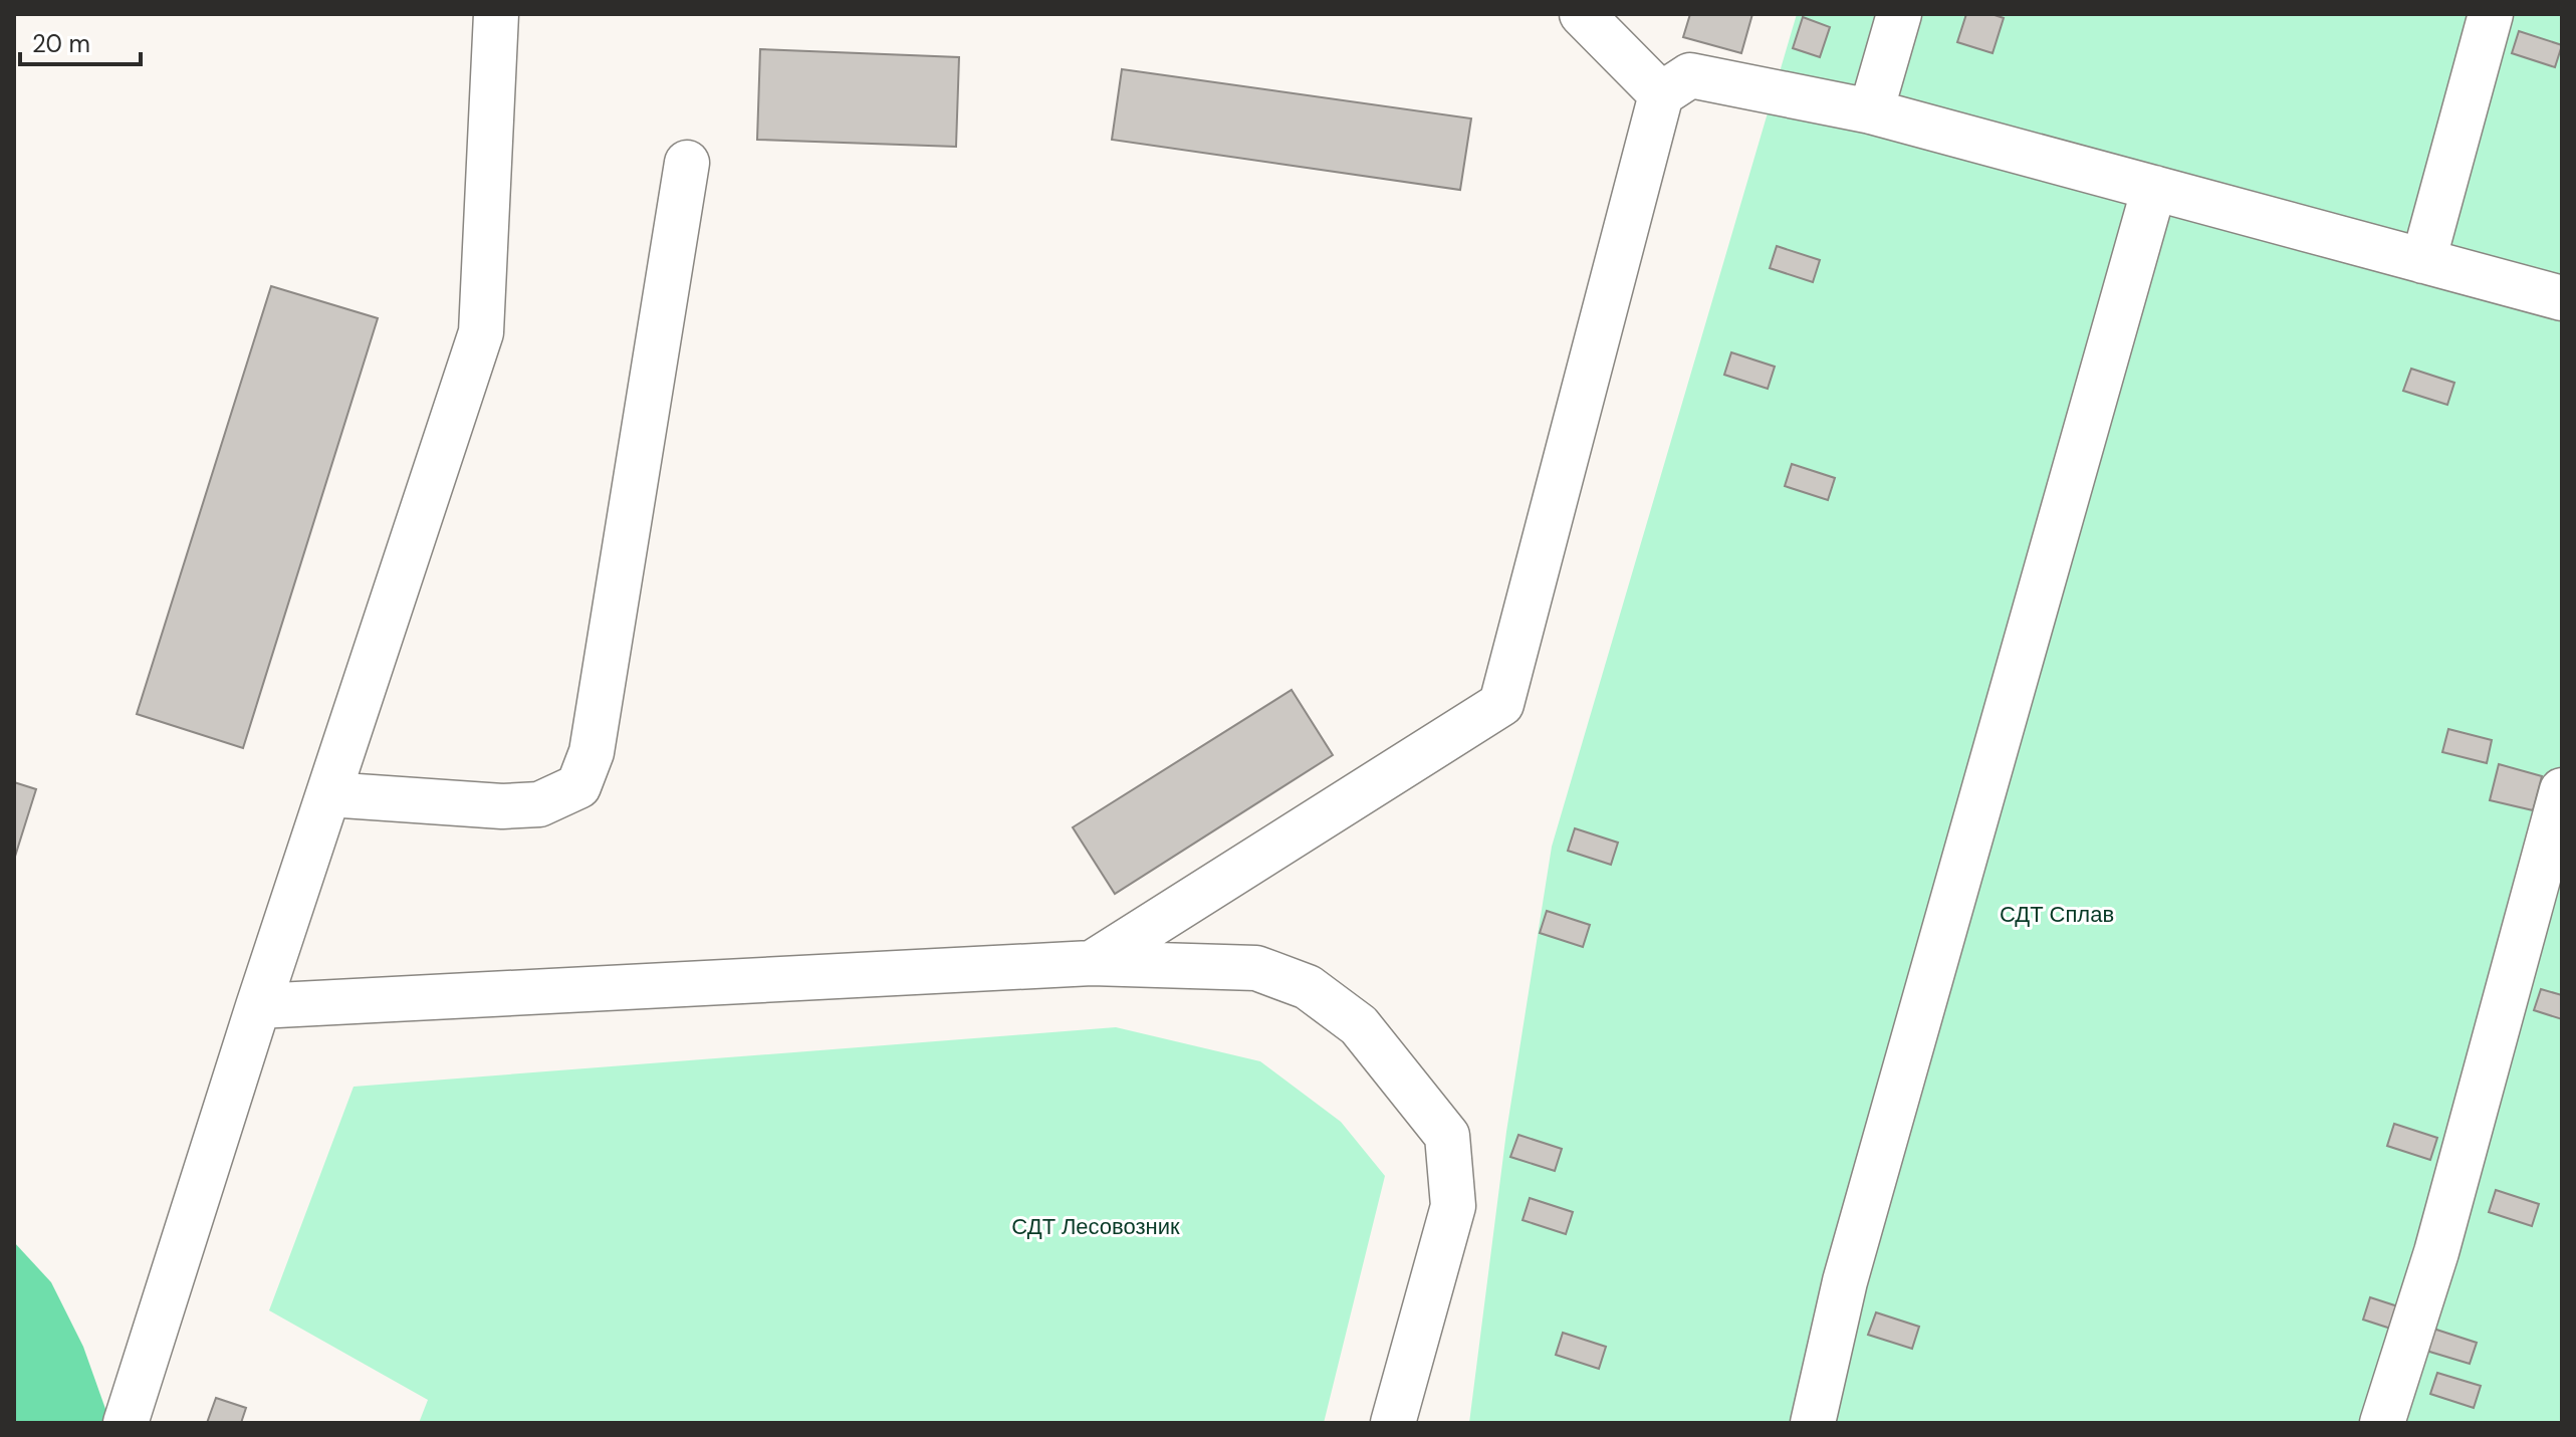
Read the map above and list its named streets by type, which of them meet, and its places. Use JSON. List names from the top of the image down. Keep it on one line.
{"parks":["СДТ Сплав","СДТ Лесовозник"],"scale_bar":"20 m"}
